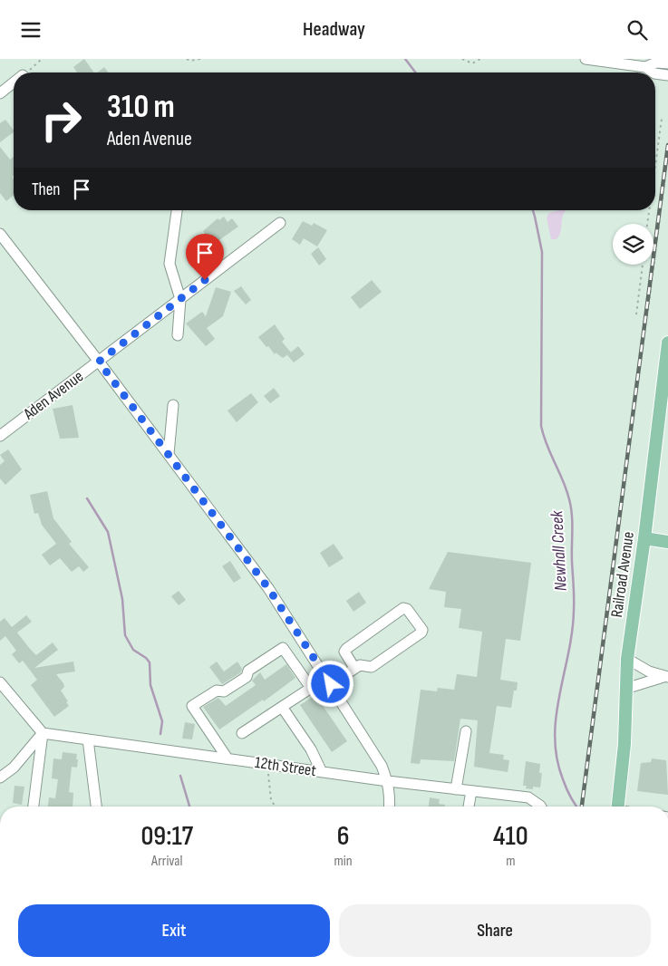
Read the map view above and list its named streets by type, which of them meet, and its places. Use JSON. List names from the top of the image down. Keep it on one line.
{"streets":{"main road":["Railroad Avenue"],"street":["Aden Avenue","12th Street"]},"water":["Newhall Creek"],"page":{"header":"Headway","turn":["310 m","Aden Avenue"],"then":"Then","eta":["09:17","Arrival","6","min","410","m"],"buttons":["Exit","Share"]}}
